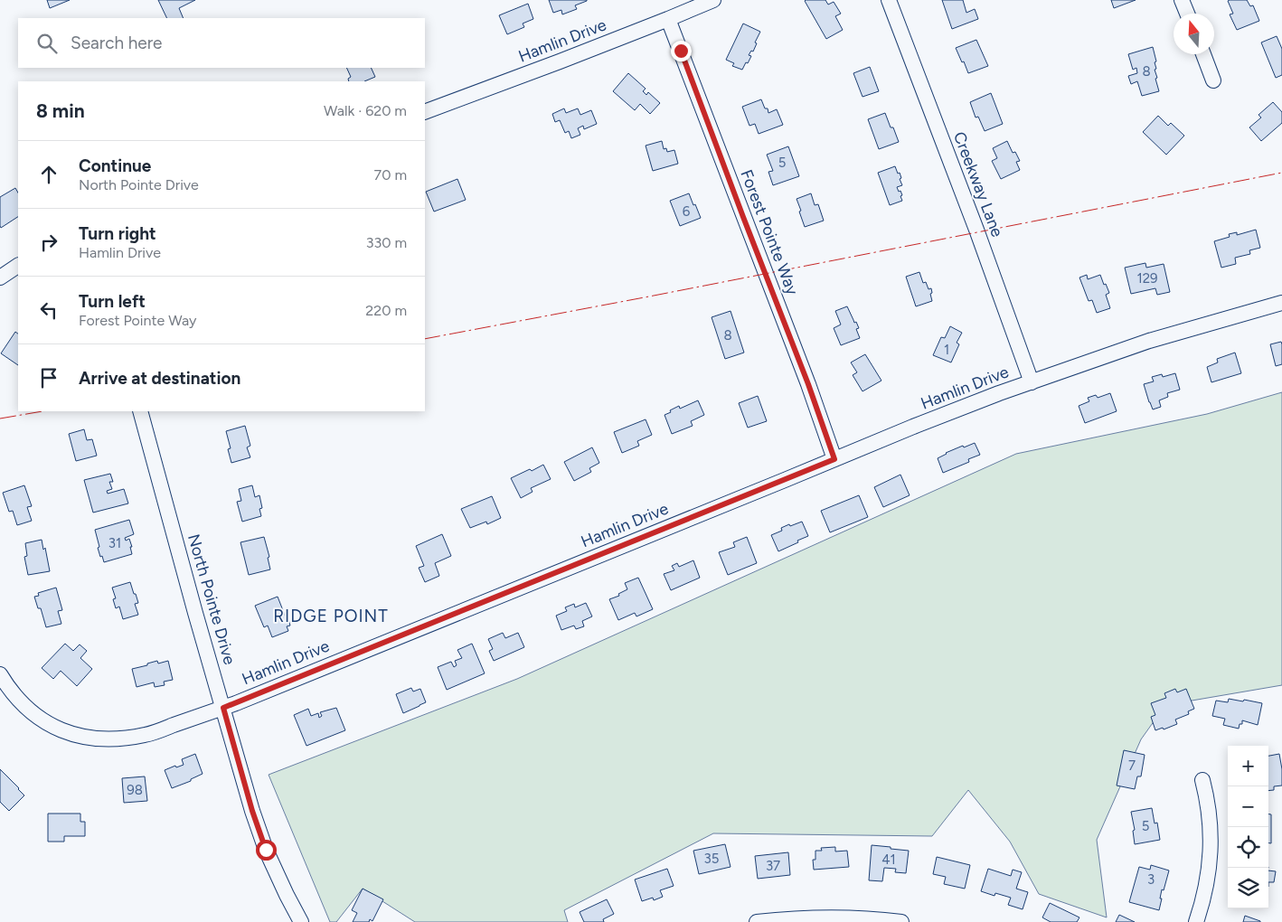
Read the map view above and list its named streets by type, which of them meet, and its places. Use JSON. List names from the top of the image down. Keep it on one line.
{"streets":{"street":["Hamlin Drive","Creekway Lane","Forest Pointe Way","North Pointe Drive"]},"crossings":[["Hamlin Drive","Creekway Lane"],["Hamlin Drive","Forest Pointe Way"],["Hamlin Drive","North Pointe Drive"]],"districts":["RIDGE POINT"],"house_numbers":["8","5","6","129","8","1","31","7","98","5","35","41","37","3"],"north":"top","page":{"search":"Search here","heading":["8 min","Walk · 620 m"],"list":[["Continue","North Pointe Drive","70 m"],["Turn right","Hamlin Drive","330 m"],["Turn left","Forest Pointe Way","220 m"],"Arrive at destination"],"map_buttons":["+","−"]}}
